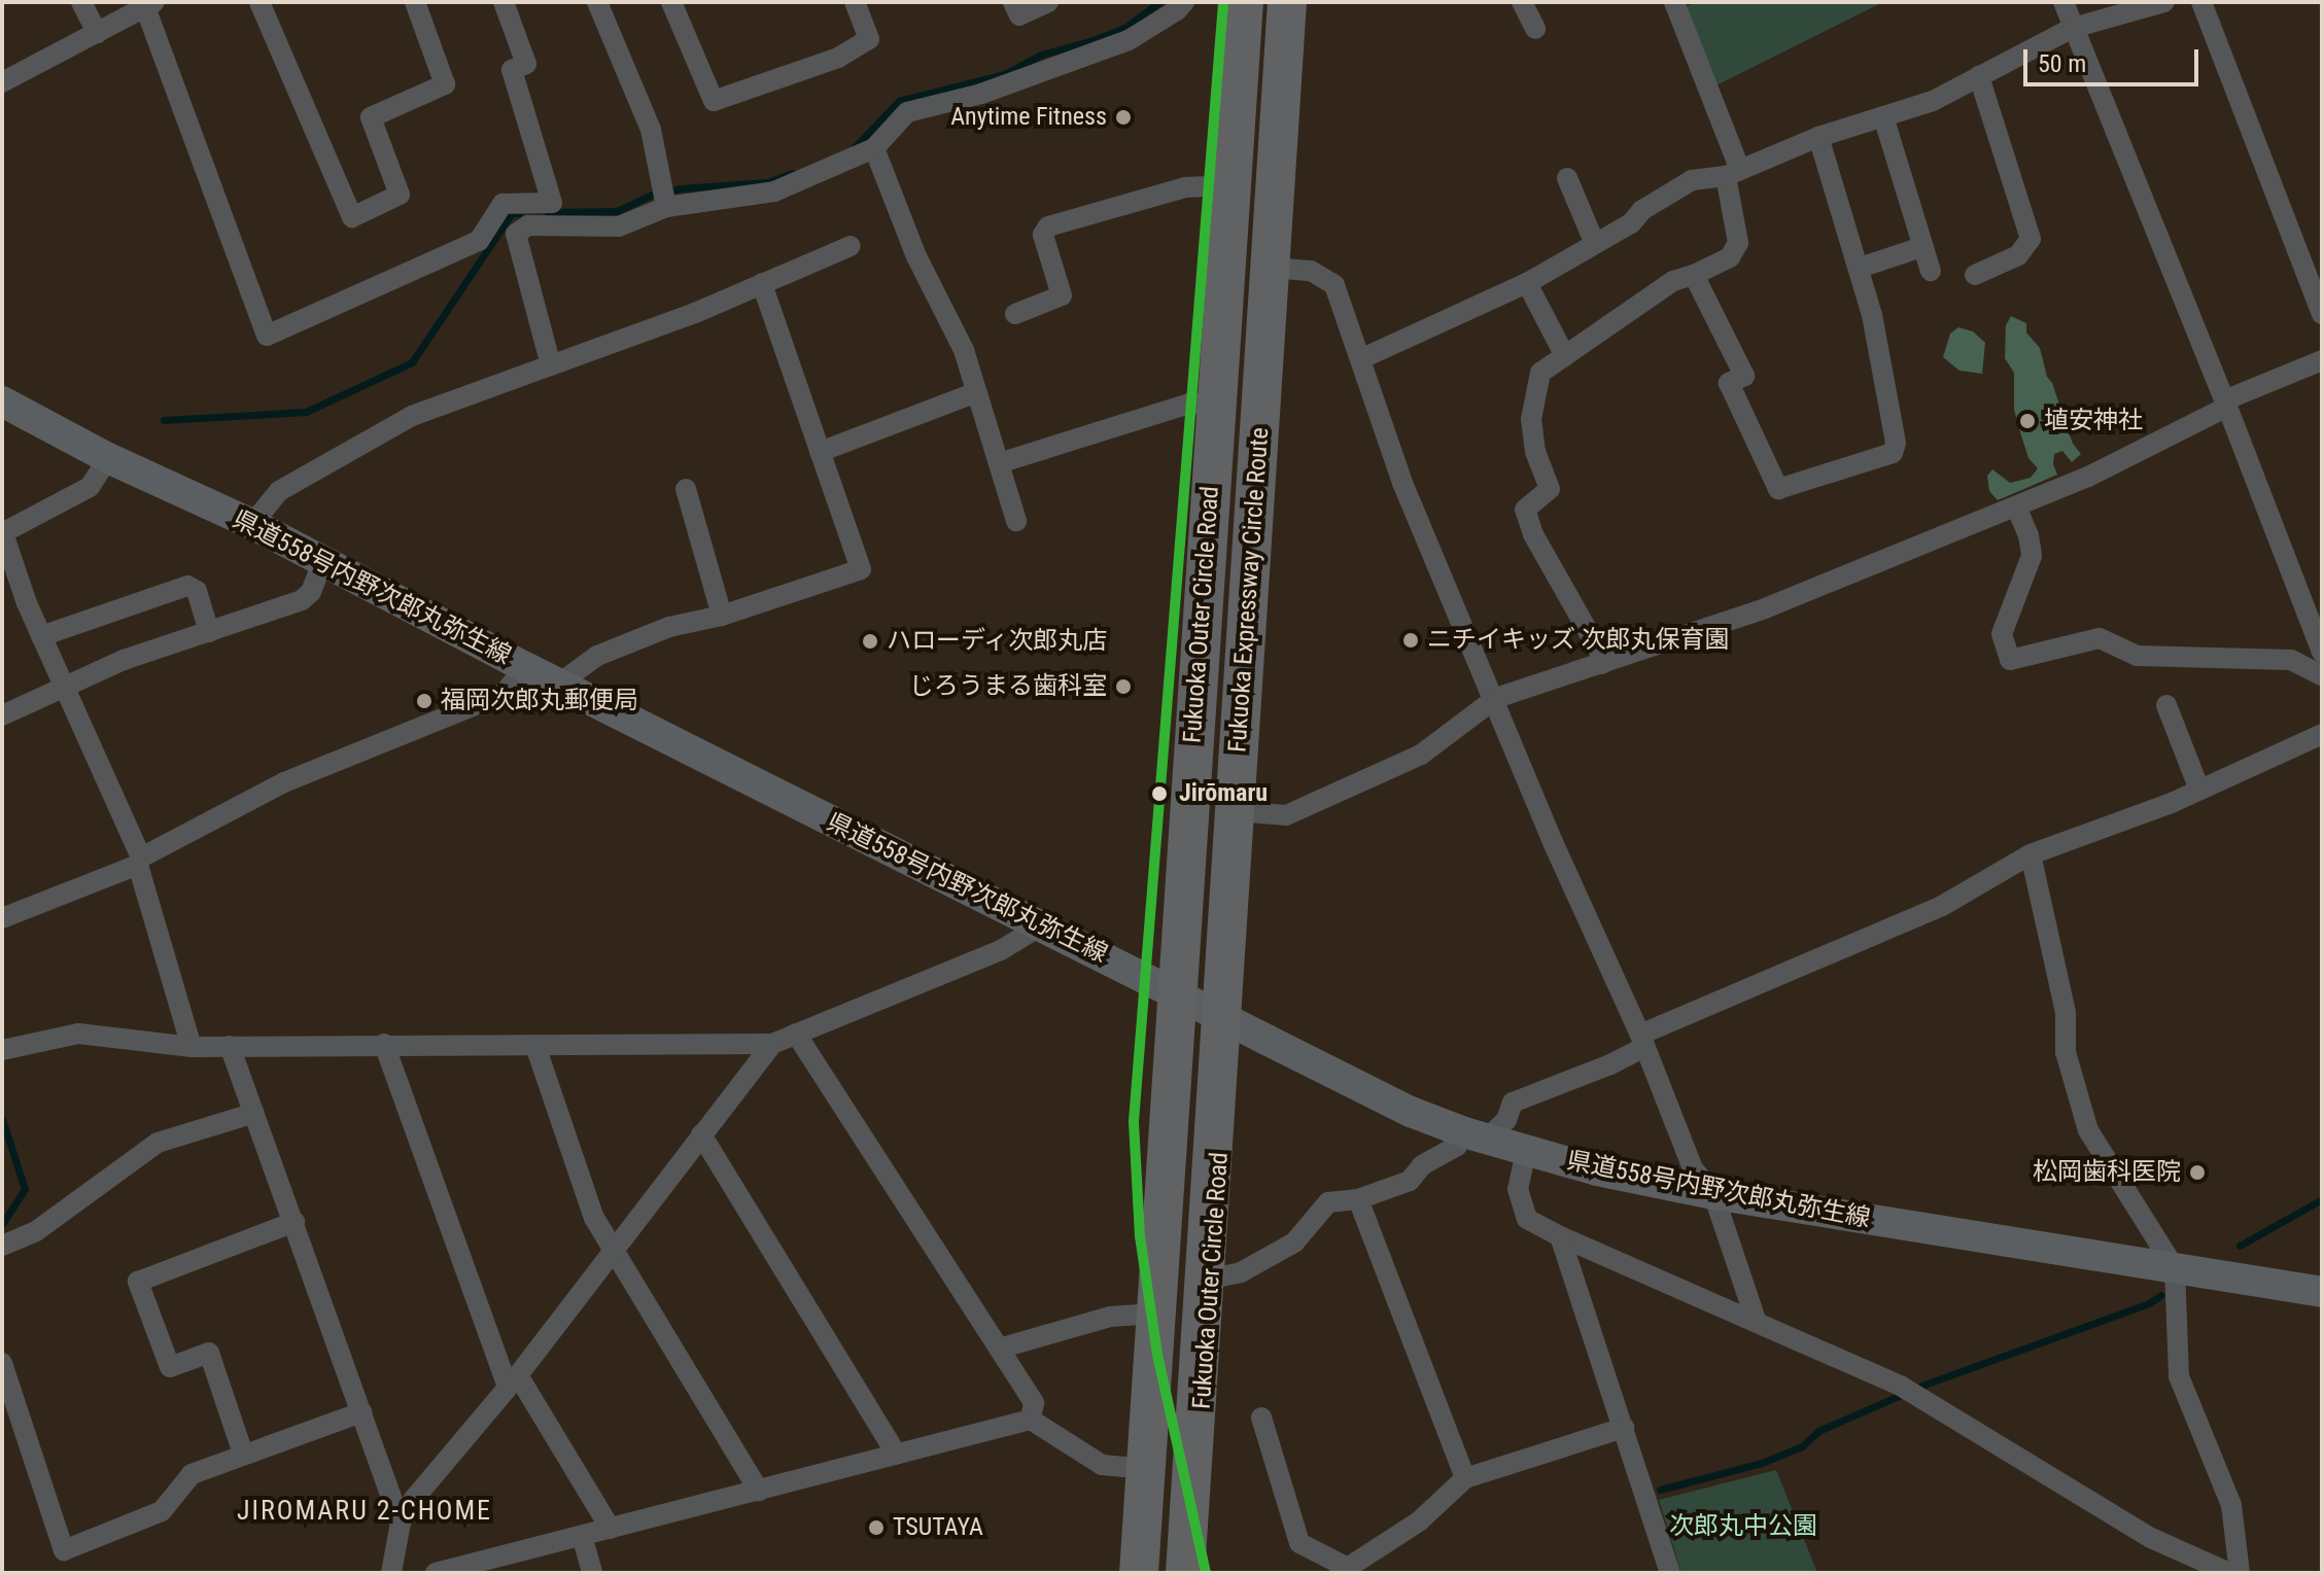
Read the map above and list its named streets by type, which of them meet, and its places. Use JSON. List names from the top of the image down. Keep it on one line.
{"streets":{"highway":["Fukuoka Expressway Circle Route","Fukuoka Outer Circle Road"],"main road":["県道558号内野次郎丸弥生線"]},"crossings":[["県道558号内野次郎丸弥生線","Fukuoka Outer Circle Road"],["Fukuoka Expressway Circle Route","Fukuoka Outer Circle Road"]],"districts":["JIROMARU 2-CHOME"],"parks":["次郎丸中公園"],"places":["Anytime Fitness","埴安神社","ニチイキッズ 次郎丸保育園","ハローディ次郎丸店","じろうまる歯科室","福岡次郎丸郵便局","Jirōmaru","松岡歯科医院","TSUTAYA"],"scale_bar":"50 m"}
